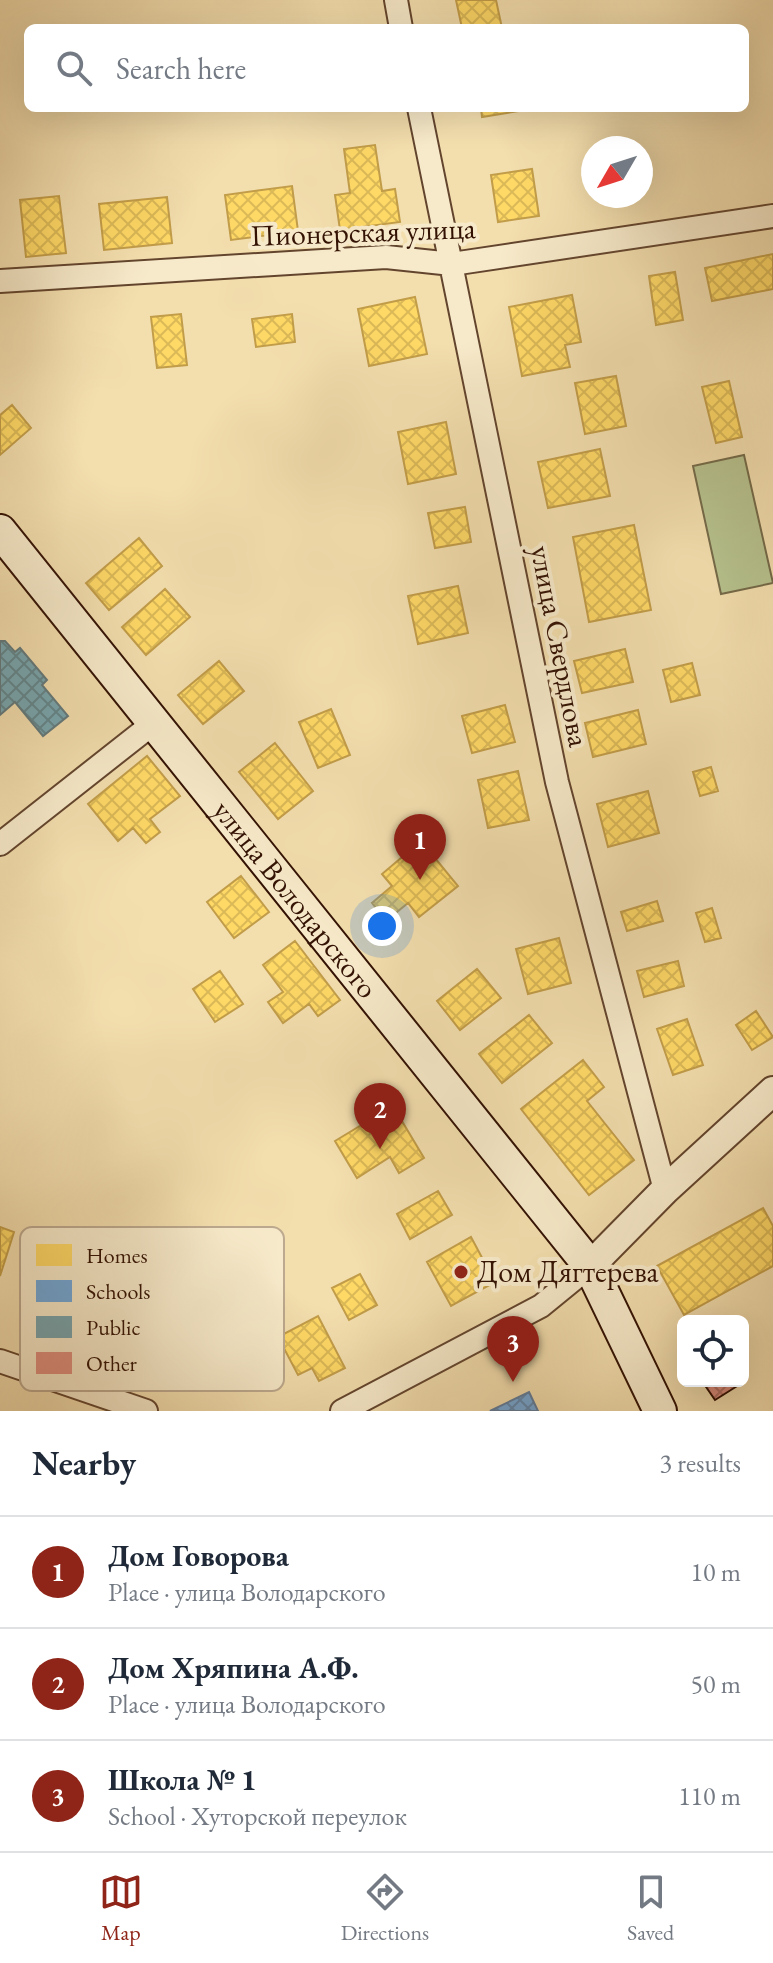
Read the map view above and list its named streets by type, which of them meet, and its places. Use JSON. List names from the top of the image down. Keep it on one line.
{"streets":{"main road":["улица Володарского"],"street":["Пионерская улица","улица Свердлова"]},"crossings":[["Пионерская улица","улица Свердлова"]],"places":["Дом Дягтерева"],"legend":["Homes","Schools","Public","Other"],"north":"bottom left","page":{"search":"Search here","pins":["1","2","3"],"heading":["Nearby","3 results"],"list":[{"mark":"1","name":"Дом Говорова","note":"Place · улица Володарского","value":"10 m"},{"mark":"2","name":"Дом Хряпина А.Ф.","note":"Place · улица Володарского","value":"50 m"},{"mark":"3","name":"Школа № 1","note":"School · Хуторской переулок","value":"110 m"}],"nav":["Map","Directions","Saved"]}}
